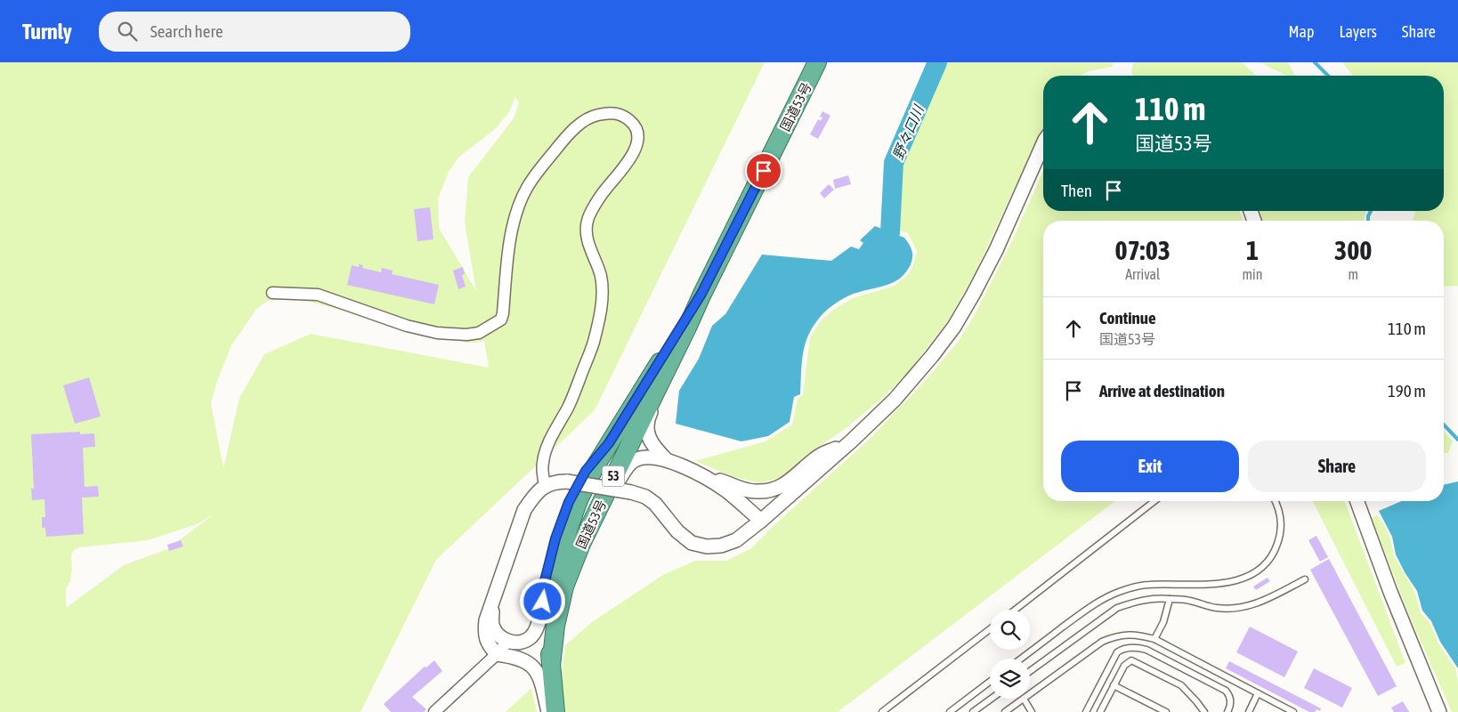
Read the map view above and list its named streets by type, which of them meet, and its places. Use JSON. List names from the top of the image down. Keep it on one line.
{"streets":{"highway":["国道53号","53"]},"water":["野々口川"],"page":{"header":"Turnly","search":"Search here","nav":["Map","Layers","Share"],"turn":["110 m","国道53号"],"then":"Then","eta":["07:03","Arrival","1","min","300","m"],"list":[{"name":"Continue","note":"国道53号","value":"110 m"},{"name":"Arrive at destination","value":"190 m"}],"buttons":["Exit","Share"]}}
